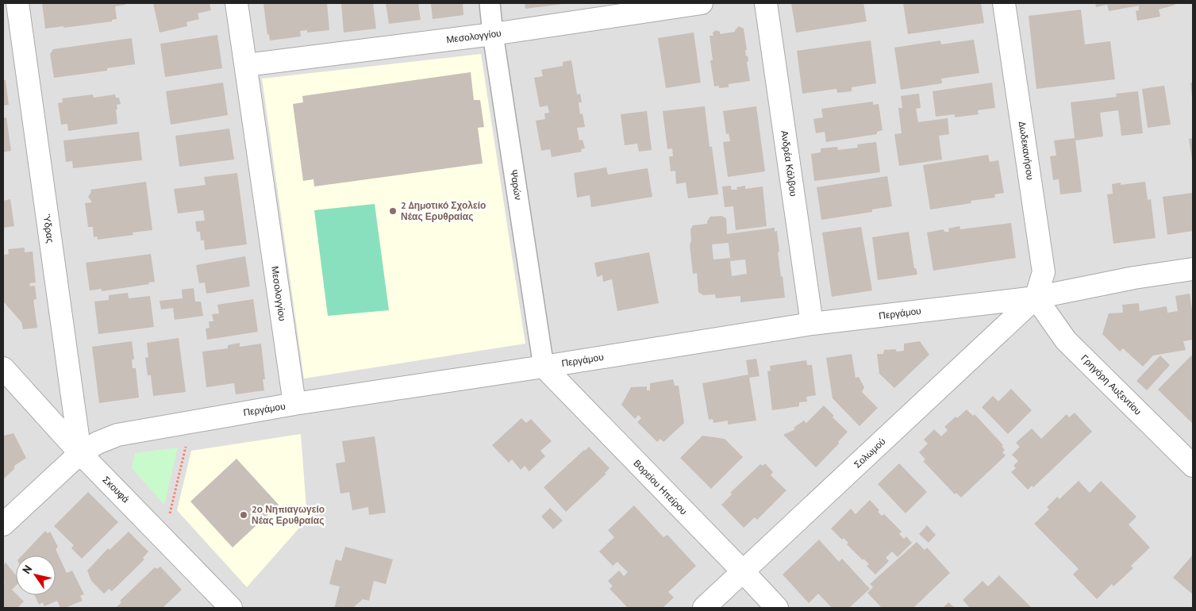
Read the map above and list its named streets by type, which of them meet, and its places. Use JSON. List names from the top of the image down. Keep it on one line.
{"streets":{"street":["Μεσολογγίου","Δωδεκανήσου","Ανδρέα Κάλβου","Ψαρών","Ύδρας","Περγάμου","Γρηγόρη Αυξεντίου","Σολωμού","Βορείου Ηπείρου","Σκουφά"]},"crossings":[["Μεσολογγίου","Ψαρών"],["Μεσολογγίου","Περγάμου"],["Δωδεκανήσου","Περγάμου"],["Δωδεκανήσου","Γρηγόρη Αυξεντίου"],["Δωδεκανήσου","Σολωμού"],["Ανδρέα Κάλβου","Περγάμου"],["Ψαρών","Περγάμου"],["Ψαρών","Βορείου Ηπείρου"],["Ύδρας","Περγάμου"],["Ύδρας","Σκουφά"],["Περγάμου","Γρηγόρη Αυξεντίου"],["Περγάμου","Σολωμού"],["Περγάμου","Βορείου Ηπείρου"],["Περγάμου","Σκουφά"],["Γρηγόρη Αυξεντίου","Σολωμού"],["Σολωμού","Βορείου Ηπείρου"]],"places":["2 Δημοτικό Σχολείο Νέας Ερυθραίας","2ο Νηπιαγωγείο Νέας Ερυθραίας"],"north":"top left"}
